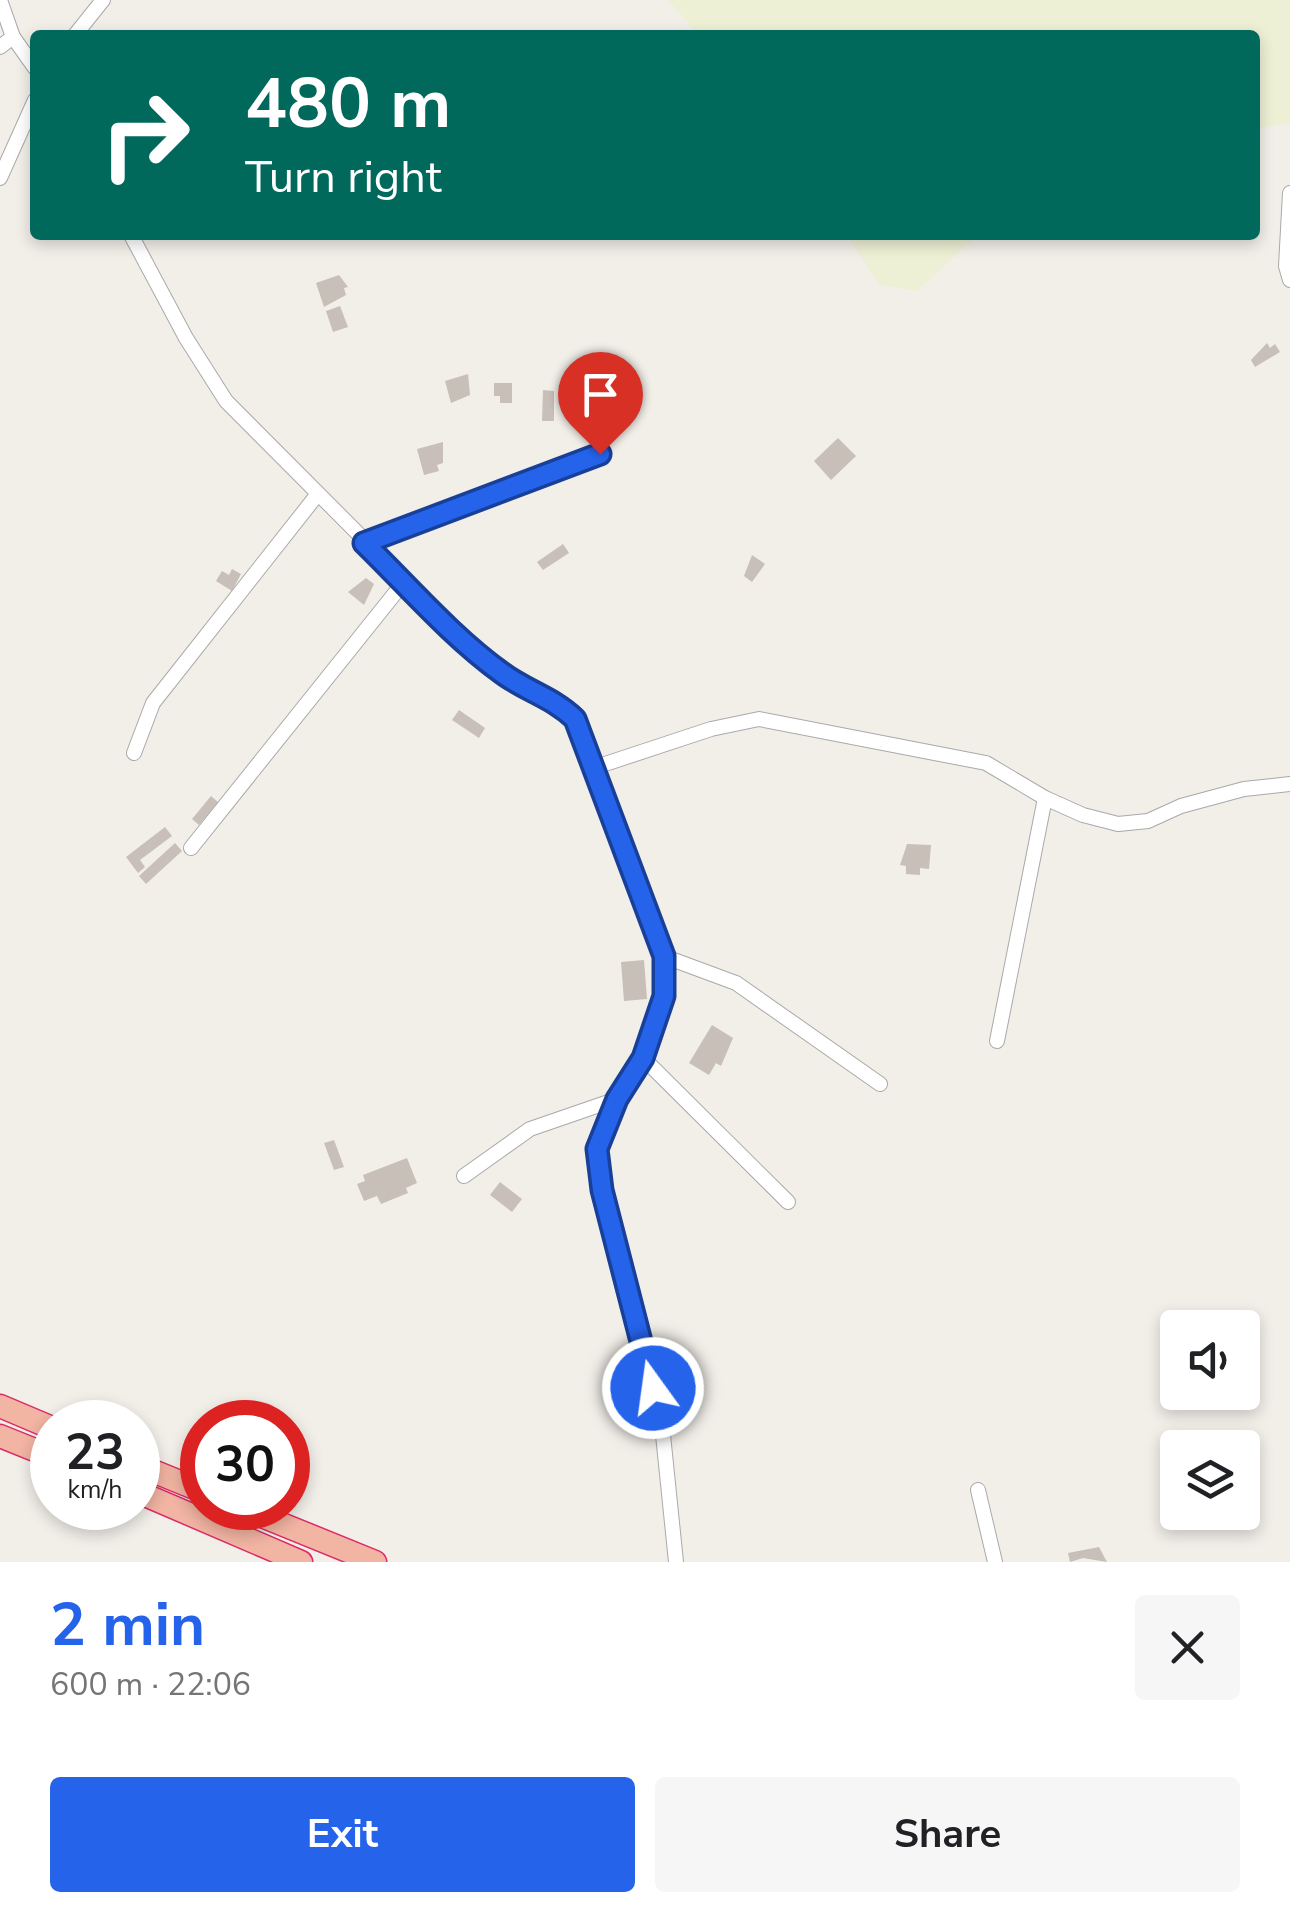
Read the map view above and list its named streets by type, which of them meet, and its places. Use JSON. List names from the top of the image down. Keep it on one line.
{"page":{"turn":["480 m","Turn right"],"speed":"23 km/h","limit":"30","heading":["2 min","600 m · 22:06"],"buttons":["Exit","Share"]}}
